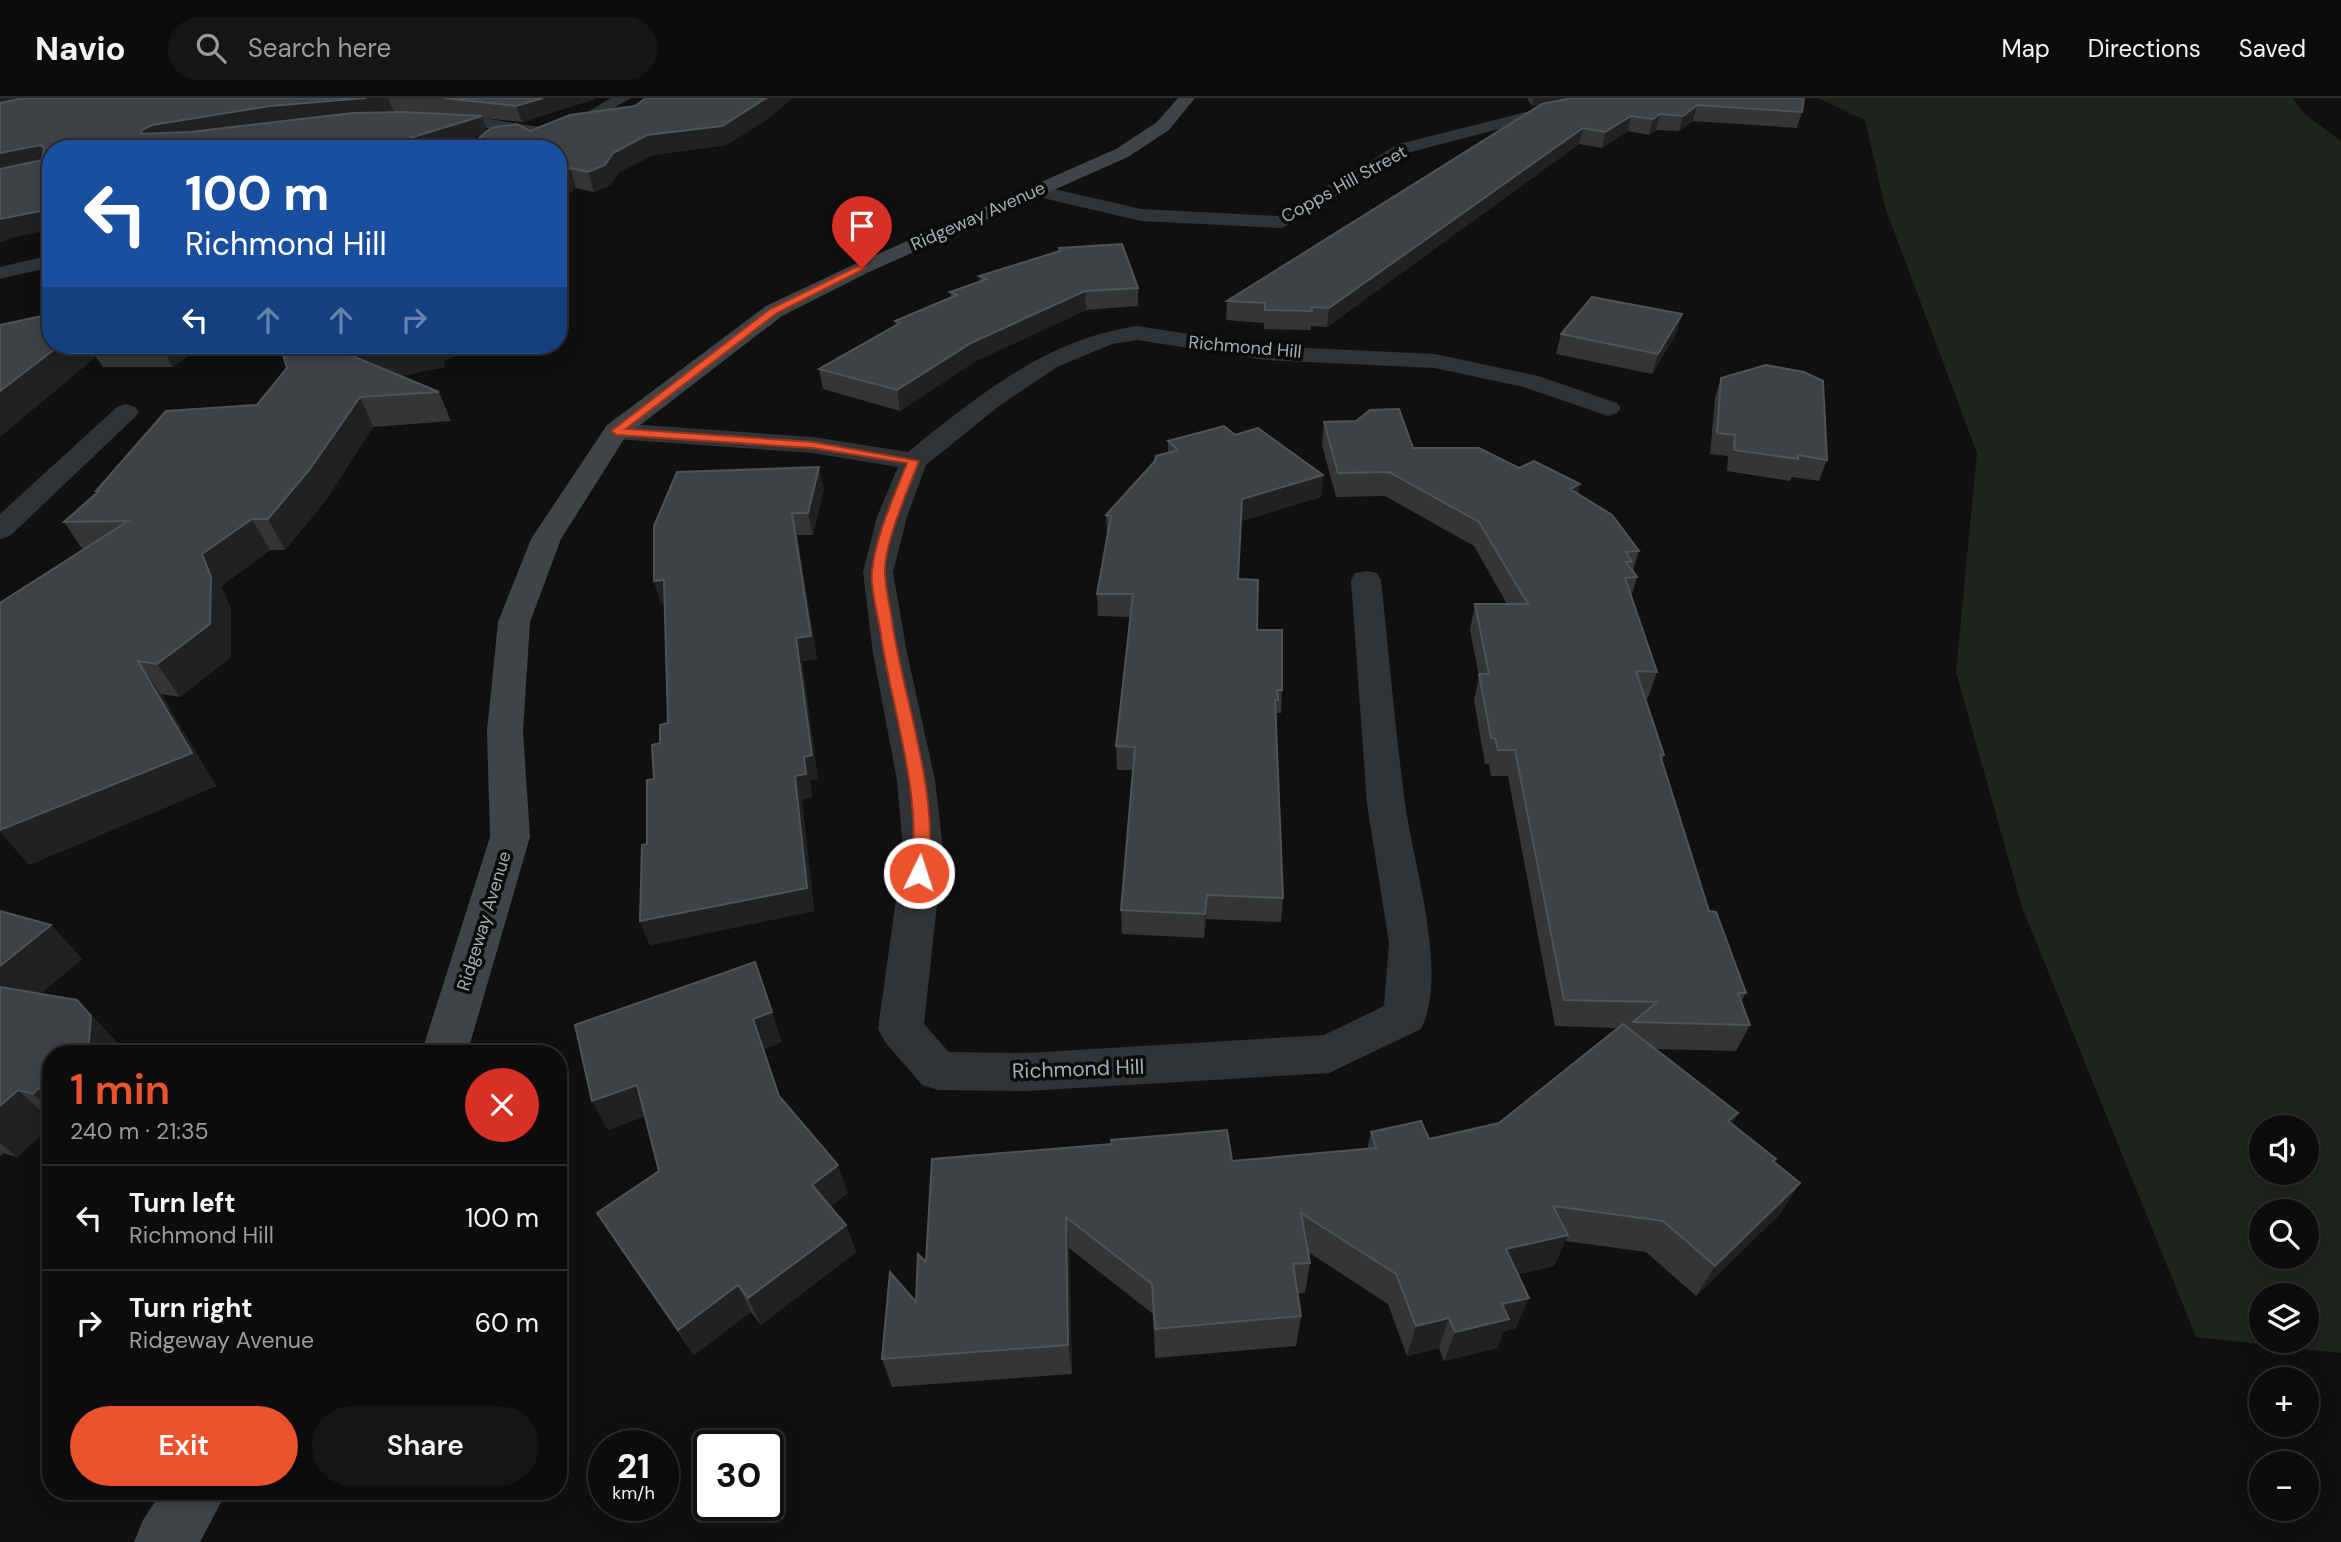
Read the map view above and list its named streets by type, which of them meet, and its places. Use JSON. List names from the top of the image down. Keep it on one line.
{"streets":{"street":["Copps Hill Street","Ridgeway Avenue","Richmond Hill"]},"crossings":[["Copps Hill Street","Ridgeway Avenue"]],"page":{"header":"Navio","search":"Search here","nav":["Map","Directions","Saved"],"turn":["100 m","Richmond Hill"],"heading":["1 min","240 m · 21:35"],"map_buttons":["+","−"],"list":[{"name":"Turn left","note":"Richmond Hill","value":"100 m"},{"name":"Turn right","note":"Ridgeway Avenue","value":"60 m"}],"buttons":["Exit","Share"],"speed":"21 km/h","limit":"30"}}
